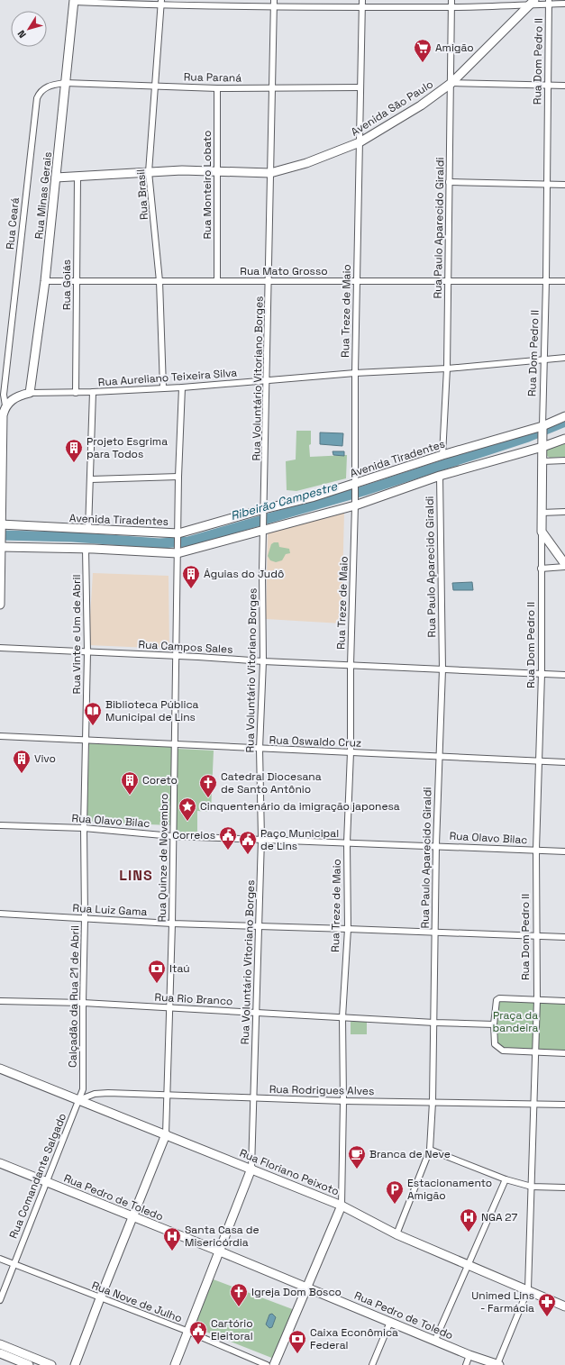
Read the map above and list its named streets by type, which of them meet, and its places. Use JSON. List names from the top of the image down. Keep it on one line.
{"streets":{"main road":["Rua Dom Pedro II","Avenida São Paulo","Rua Minas Gerais","Avenida Tiradentes","Rua Floriano Peixoto","Rua Pedro de Toledo"],"street":["Rua Paraná","Rua Monteiro Lobato","Rua Brasil","Rua Ceará","Rua Paulo Aparecido Giraldi","Rua Mato Grosso","Rua Goiás","Rua Treze de Maio","Rua Aureliano Teixeira Silva","Rua Voluntário Vitoriano Borges","Rua Vinte e Um de Abril","Rua Campos Sales","Rua Oswaldo Cruz","Rua Olavo Bilac","Rua Quinze de Novembro","Rua Luiz Gama","Calçadão da Rua 21 de Abril","Rua Rio Branco","Rua Rodrigues Alves","Rua Comandante Salgado","Rua Nove de Julho"]},"crossings":[["Rua Dom Pedro II","Rua Mato Grosso"],["Rua Dom Pedro II","Rua Aureliano Teixeira Silva"],["Rua Dom Pedro II","Avenida Tiradentes"],["Rua Dom Pedro II","Rua Campos Sales"],["Rua Dom Pedro II","Rua Oswaldo Cruz"],["Rua Dom Pedro II","Rua Olavo Bilac"],["Rua Dom Pedro II","Rua Luiz Gama"],["Rua Dom Pedro II","Rua Rodrigues Alves"],["Rua Dom Pedro II","Rua Floriano Peixoto"],["Rua Paraná","Rua Monteiro Lobato"],["Rua Paraná","Rua Brasil"],["Rua Paraná","Rua Minas Gerais"],["Rua Paraná","Rua Ceará"],["Rua Paraná","Rua Treze de Maio"],["Rua Paraná","Rua Voluntário Vitoriano Borges"],["Avenida São Paulo","Rua Monteiro Lobato"],["Avenida São Paulo","Rua Brasil"],["Avenida São Paulo","Rua Minas Gerais"],["Avenida São Paulo","Rua Paulo Aparecido Giraldi"],["Avenida São Paulo","Rua Goiás"],["Avenida São Paulo","Rua Treze de Maio"],["Avenida São Paulo","Rua Voluntário Vitoriano Borges"],["Rua Monteiro Lobato","Rua Mato Grosso"],["Rua Brasil","Rua Mato Grosso"],["Rua Brasil","Rua Aureliano Teixeira Silva"],["Rua Minas Gerais","Rua Ceará"],["Rua Minas Gerais","Rua Mato Grosso"],["Rua Minas Gerais","Rua Aureliano Teixeira Silva"],["Rua Paulo Aparecido Giraldi","Rua Mato Grosso"],["Rua Paulo Aparecido Giraldi","Rua Aureliano Teixeira Silva"],["Rua Paulo Aparecido Giraldi","Avenida Tiradentes"],["Rua Paulo Aparecido Giraldi","Rua Campos Sales"],["Rua Paulo Aparecido Giraldi","Rua Oswaldo Cruz"],["Rua Paulo Aparecido Giraldi","Rua Olavo Bilac"],["Rua Paulo Aparecido Giraldi","Rua Luiz Gama"],["Rua Paulo Aparecido Giraldi","Rua Rio Branco"],["Rua Paulo Aparecido Giraldi","Rua Rodrigues Alves"],["Rua Paulo Aparecido Giraldi","Rua Floriano Peixoto"],["Rua Mato Grosso","Rua Goiás"],["Rua Mato Grosso","Rua Treze de Maio"],["Rua Mato Grosso","Rua Voluntário Vitoriano Borges"],["Rua Goiás","Rua Aureliano Teixeira Silva"],["Rua Treze de Maio","Rua Aureliano Teixeira Silva"],["Rua Treze de Maio","Avenida Tiradentes"],["Rua Treze de Maio","Rua Campos Sales"],["Rua Treze de Maio","Rua Oswaldo Cruz"],["Rua Treze de Maio","Rua Olavo Bilac"],["Rua Treze de Maio","Rua Luiz Gama"],["Rua Treze de Maio","Rua Rio Branco"],["Rua Treze de Maio","Rua Rodrigues Alves"],["Rua Treze de Maio","Rua Floriano Peixoto"],["Rua Aureliano Teixeira Silva","Rua Voluntário Vitoriano Borges"],["Rua Aureliano Teixeira Silva","Rua Quinze de Novembro"],["Rua Voluntário Vitoriano Borges","Avenida Tiradentes"],["Rua Voluntário Vitoriano Borges","Rua Campos Sales"],["Rua Voluntário Vitoriano Borges","Rua Oswaldo Cruz"],["Rua Voluntário Vitoriano Borges","Rua Olavo Bilac"],["Rua Voluntário Vitoriano Borges","Rua Luiz Gama"],["Rua Voluntário Vitoriano Borges","Rua Rio Branco"],["Rua Voluntário Vitoriano Borges","Rua Rodrigues Alves"],["Rua Voluntário Vitoriano Borges","Rua Floriano Peixoto"],["Avenida Tiradentes","Rua Quinze de Novembro"],["Rua Vinte e Um de Abril","Rua Campos Sales"],["Rua Vinte e Um de Abril","Rua Oswaldo Cruz"],["Rua Vinte e Um de Abril","Rua Olavo Bilac"],["Rua Vinte e Um de Abril","Calçadão da Rua 21 de Abril"],["Rua Campos Sales","Rua Quinze de Novembro"],["Rua Oswaldo Cruz","Rua Quinze de Novembro"],["Rua Olavo Bilac","Rua Quinze de Novembro"],["Rua Olavo Bilac","Calçadão da Rua 21 de Abril"],["Rua Quinze de Novembro","Rua Luiz Gama"],["Rua Quinze de Novembro","Rua Rio Branco"],["Rua Quinze de Novembro","Rua Rodrigues Alves"],["Rua Quinze de Novembro","Rua Floriano Peixoto"],["Rua Luiz Gama","Calçadão da Rua 21 de Abril"],["Calçadão da Rua 21 de Abril","Rua Rio Branco"],["Calçadão da Rua 21 de Abril","Rua Rodrigues Alves"],["Calçadão da Rua 21 de Abril","Rua Floriano Peixoto"],["Calçadão da Rua 21 de Abril","Rua Comandante Salgado"],["Rua Rodrigues Alves","Rua Floriano Peixoto"],["Rua Rodrigues Alves","Rua Comandante Salgado"],["Rua Floriano Peixoto","Rua Comandante Salgado"],["Rua Comandante Salgado","Rua Pedro de Toledo"],["Rua Comandante Salgado","Rua Nove de Julho"]],"districts":["LINS"],"water":["Ribeirão Campestre"],"parks":["Praça da bandeira"],"places":{"supermarket":["Amigão"],"building":["Projeto Esgrima para Todos","Águias do Judô","Vivo","Coreto"],"library":["Biblioteca Pública Municipal de Lins"],"church":["Catedral Diocesana de Santo Antônio","Igreja Dom Bosco"],"place":["Cinquentenário da imigração japonesa"],"public building":["Correios","Paço Municipal de Lins","Cartório Eleitoral"],"bank":["Itaú","Caixa Econômica Federal"],"cafe":["Branca de Neve"],"parking":["Estacionamento Amigão"],"hospital":["NGA 27","Santa Casa de Misericórdia"],"pharmacy":["Unimed Lins - Farmácia"]},"north":"bottom left"}
